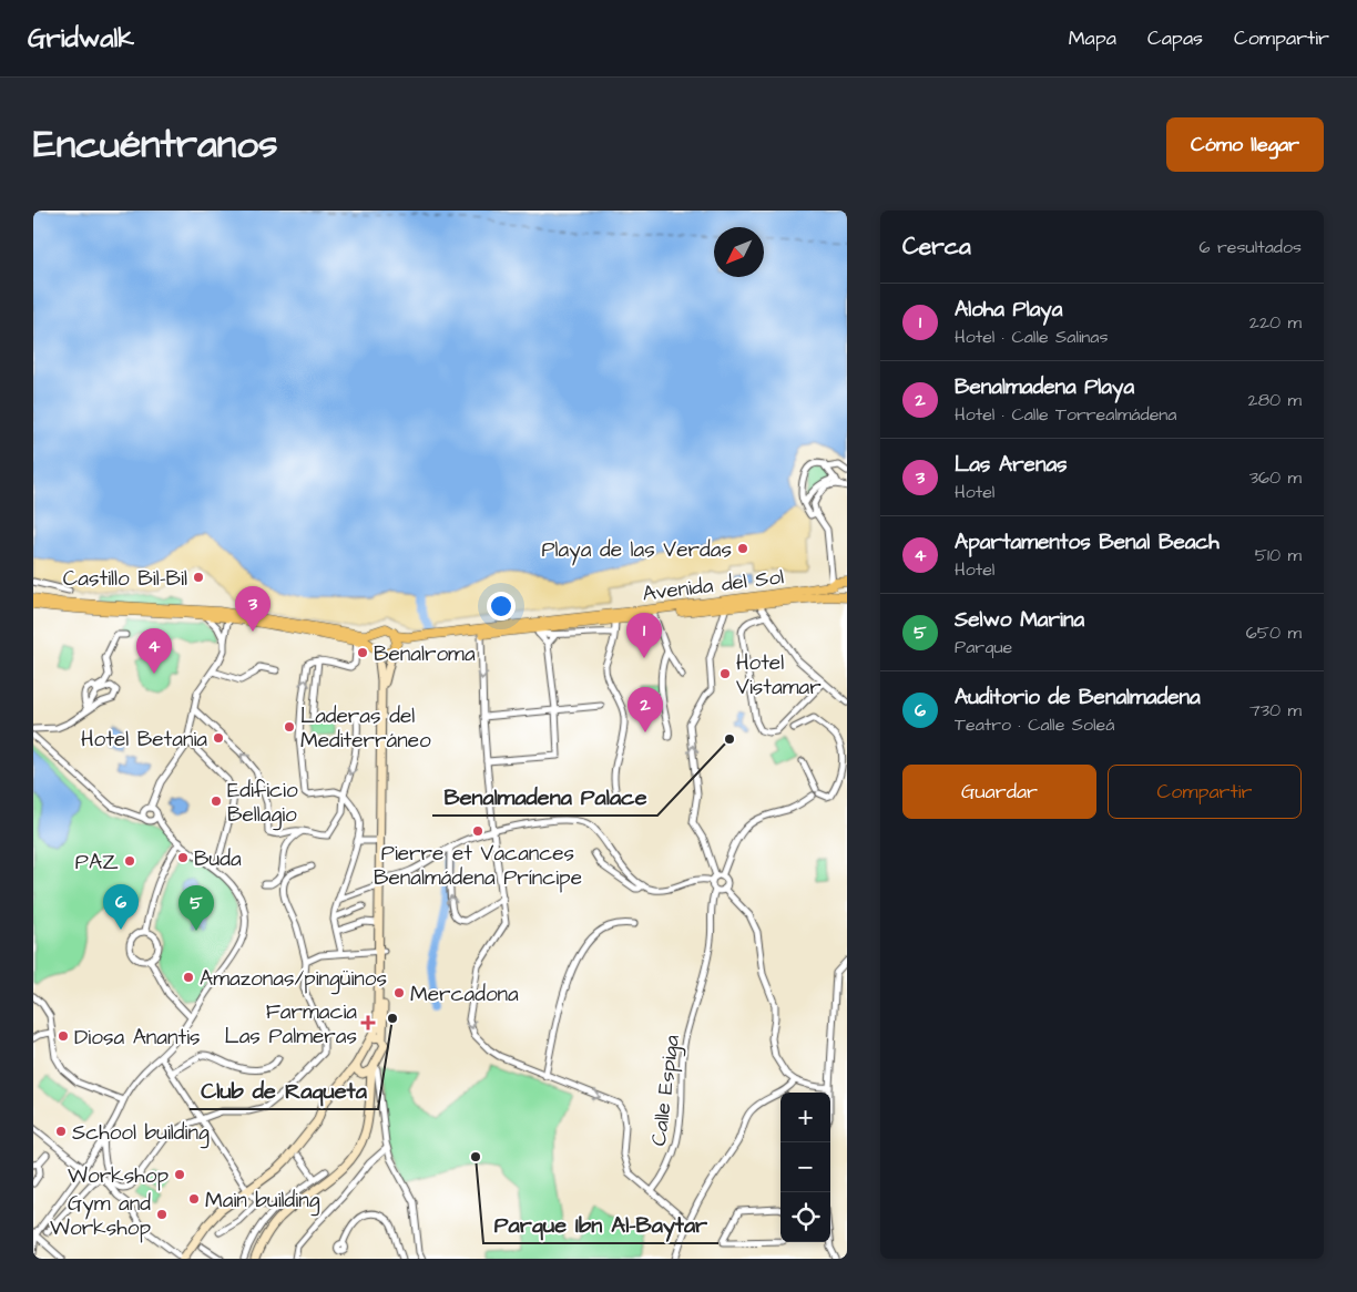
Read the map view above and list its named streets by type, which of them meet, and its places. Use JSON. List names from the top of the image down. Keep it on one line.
{"streets":{"main road":["Avenida del Sol"],"street":["Calle Espiga"]},"places":{"other":["Playa de las Verdas","Castillo Bil-Bil","Benalroma","Hotel Vistamar","Laderas del Mediterráneo","Hotel Betania","Benalmadena Palace","Edificio Bellagio","Pierre et Vacances Benalmádena Príncipe","Buda","PAZ","Amazonas/pingüinos","Mercadona","Club de Raqueta","Diosa Anantis","School building","Parque Ibn Al-Baytar","Workshop","Main building","Gym and Workshop"],"health":["Farmacia Las Palmeras"]},"north":"bottom left","page":{"header":"Gridwalk","nav":["Mapa","Capas","Compartir"],"title":"Encuéntranos","buttons":["Cómo llegar",["Guardar","Compartir"]],"heading":["Cerca","6 resultados"],"list":[{"mark":"1","name":"Aloha Playa","note":"Hotel · Calle Salinas","value":"220 m"},{"mark":"2","name":"Benalmadena Playa","note":"Hotel · Calle Torrealmádena","value":"280 m"},{"mark":"3","name":"Las Arenas","note":"Hotel","value":"360 m"},{"mark":"4","name":"Apartamentos Benal Beach","note":"Hotel","value":"510 m"},{"mark":"5","name":"Selwo Marina","note":"Parque","value":"650 m"},{"mark":"6","name":"Auditorio de Benalmadena","note":"Teatro · Calle Soleá","value":"730 m"}],"pins":["3","1","4","2","6","5"],"map_buttons":["+","−"]}}
